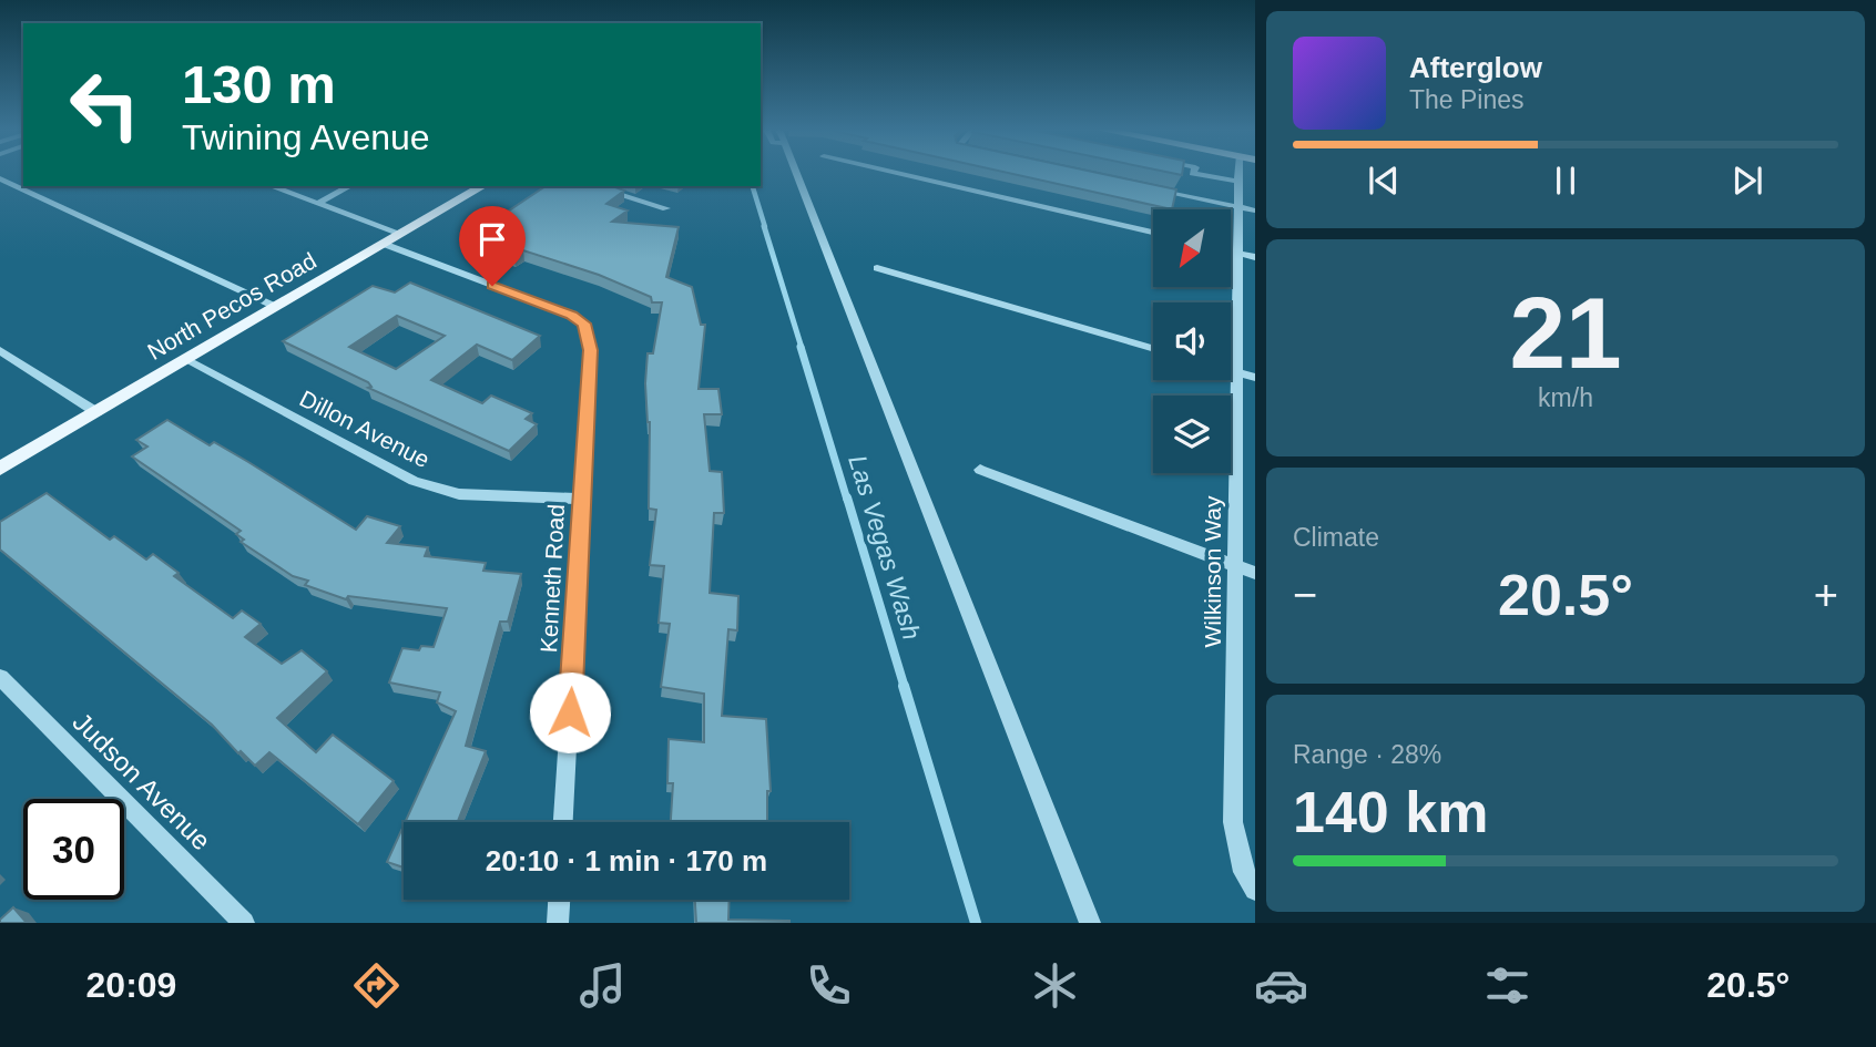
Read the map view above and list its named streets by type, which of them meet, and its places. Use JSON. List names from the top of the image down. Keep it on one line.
{"streets":{"main road":["North Pecos Road"],"street":["Dillon Avenue","Wilkinson Way","Kenneth Road","Judson Avenue"]},"crossings":[["North Pecos Road","Dillon Avenue"],["Dillon Avenue","Kenneth Road"]],"water":["Las Vegas Wash"],"north":"bottom left","page":{"turn":["130 m","Twining Avenue"],"song":["Afterglow","The Pines"],"tile":[["21","km/h"],"Climate",["Range · 28%","140 km"]],"heat":["−","20.5°","+"],"limit":"30","trip":"20:10 · 1 min · 170 m","tabs":["20:09","20.5°"]}}
